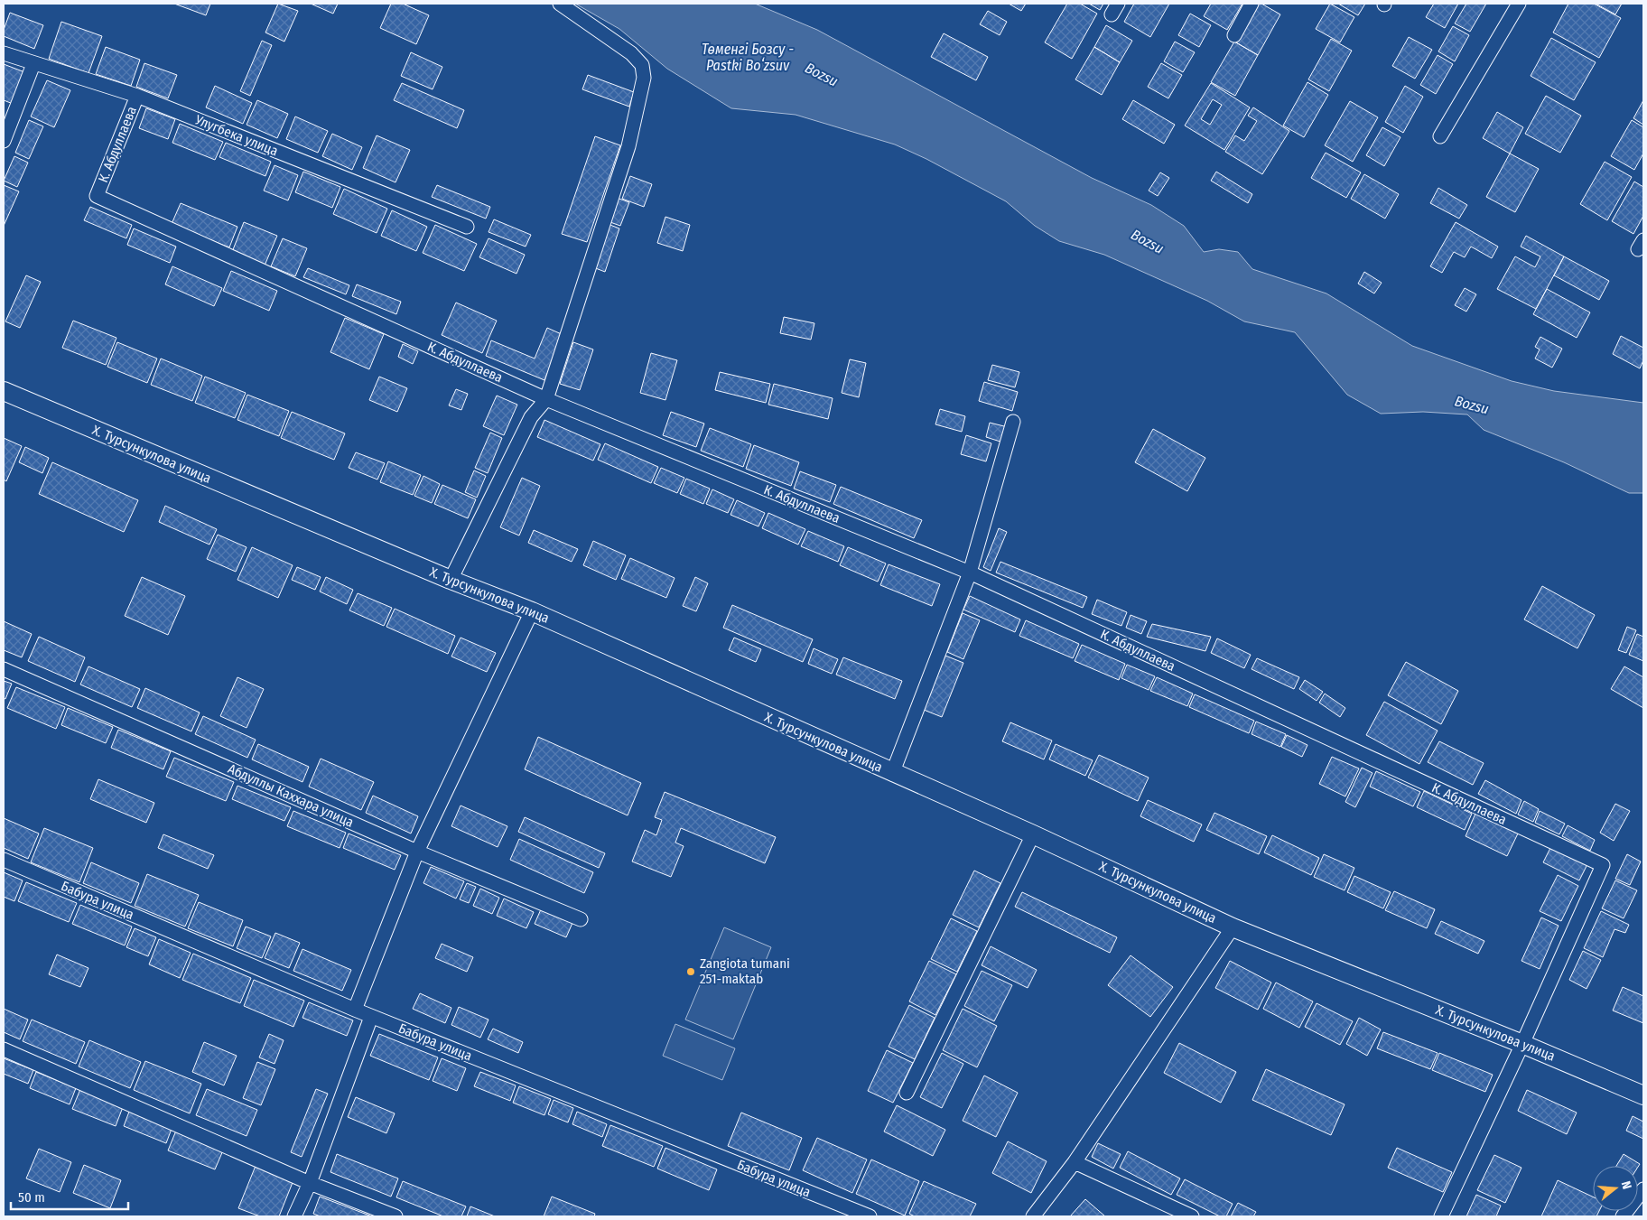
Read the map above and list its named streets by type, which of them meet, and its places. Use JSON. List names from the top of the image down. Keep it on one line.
{"streets":{"street":["Улугбека улица","К. Абдуллаева","Х. Турсункулова улица","Абдуллы Каххара улица","Бабура улица"]},"crossings":[["Улугбека улица","К. Абдуллаева"],["К. Абдуллаева","Х. Турсункулова улица"]],"water":["Төменгі Бозсу - Pastki Boʻzsuv","Bozsu"],"places":["Zangiota tumani 251-maktab"],"scale_bar":"50 m","north":"right"}
